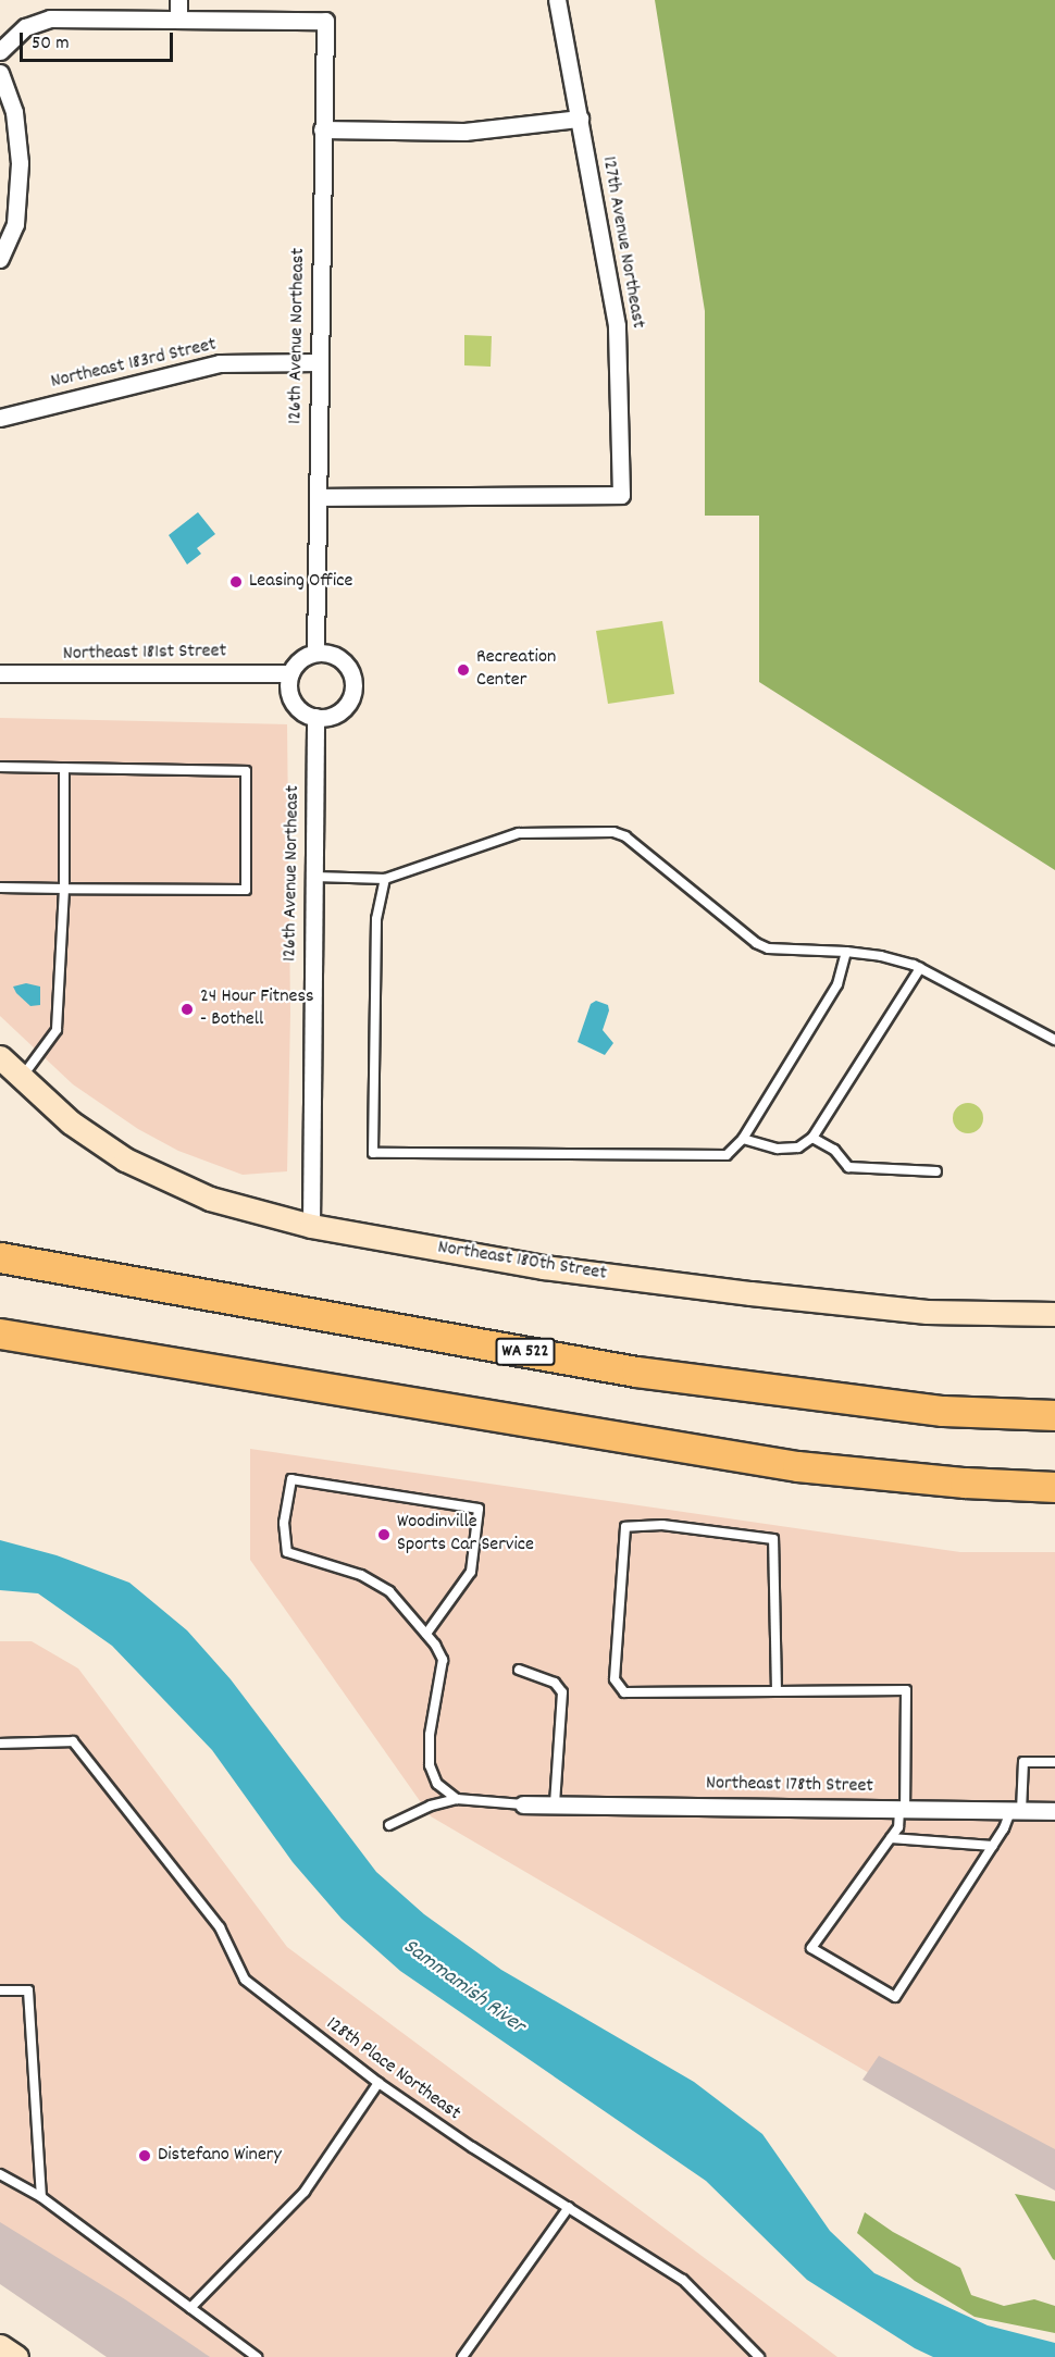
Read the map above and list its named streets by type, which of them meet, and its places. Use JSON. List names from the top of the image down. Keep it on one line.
{"streets":{"highway":["WA 522"],"main road":["Northeast 180th Street"],"street":["127th Avenue Northeast","126th Avenue Northeast","Northeast 183rd Street","Northeast 181st Street","Northeast 178th Street"],"lane":["128th Place Northeast"]},"crossings":[["127th Avenue Northeast","126th Avenue Northeast"],["126th Avenue Northeast","Northeast 183rd Street"],["126th Avenue Northeast","Northeast 181st Street"],["126th Avenue Northeast","Northeast 180th Street"]],"water":["Sammamish River"],"places":["Leasing Office","Recreation Center","24 Hour Fitness - Bothell","Woodinville Sports Car Service","Distefano Winery"],"scale_bar":"50 m"}
